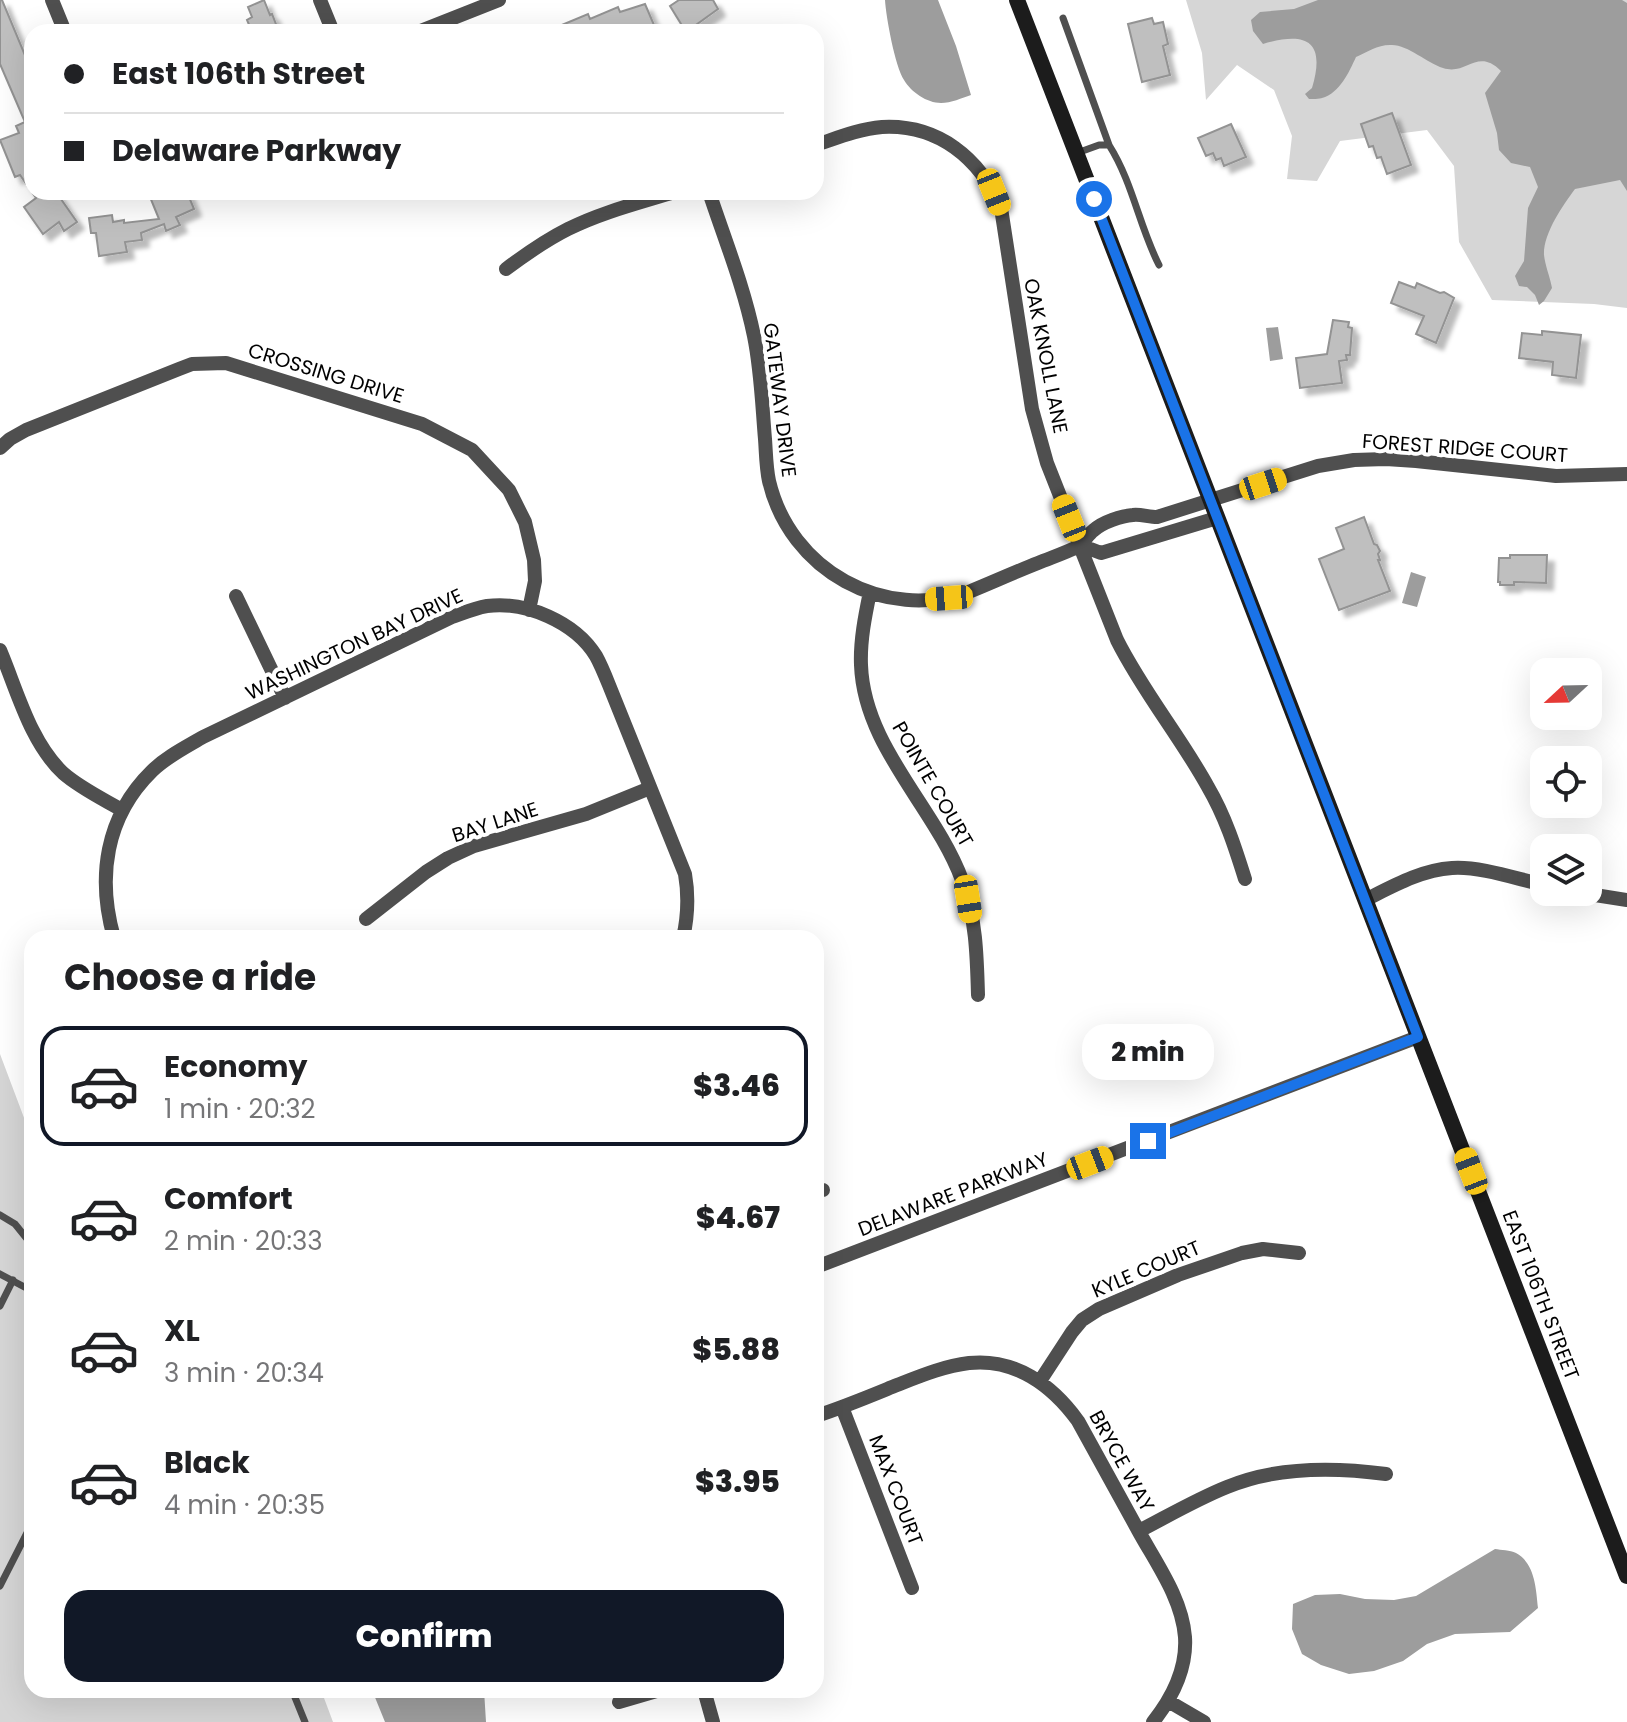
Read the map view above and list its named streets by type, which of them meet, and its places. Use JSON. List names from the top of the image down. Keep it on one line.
{"streets":{"main road":["EAST 106TH STREET"],"street":["OAK KNOLL LANE","CROSSING DRIVE","GATEWAY DRIVE","FOREST RIDGE COURT","WASHINGTON BAY DRIVE","POINTE COURT","BAY LANE","DELAWARE PARKWAY","KYLE COURT","BRYCE WAY","MAX COURT"]},"crossings":[["OAK KNOLL LANE","GATEWAY DRIVE"],["CROSSING DRIVE","WASHINGTON BAY DRIVE"],["GATEWAY DRIVE","FOREST RIDGE COURT"],["GATEWAY DRIVE","POINTE COURT"],["GATEWAY DRIVE","EAST 106TH STREET"],["FOREST RIDGE COURT","EAST 106TH STREET"],["WASHINGTON BAY DRIVE","BAY LANE"],["DELAWARE PARKWAY","EAST 106TH STREET"],["KYLE COURT","BRYCE WAY"],["BRYCE WAY","MAX COURT"]],"north":"left","page":{"banner":["East 106th Street","Delaware Parkway"],"heading":"Choose a ride","bubble":"2 min","list":[{"name":"Economy","note":"1 min · 20:32","value":"$3.46"},{"name":"Comfort","note":"2 min · 20:33","value":"$4.67"},{"name":"XL","note":"3 min · 20:34","value":"$5.88"},{"name":"Black","note":"4 min · 20:35","value":"$3.95"}],"buttons":"Confirm"}}
